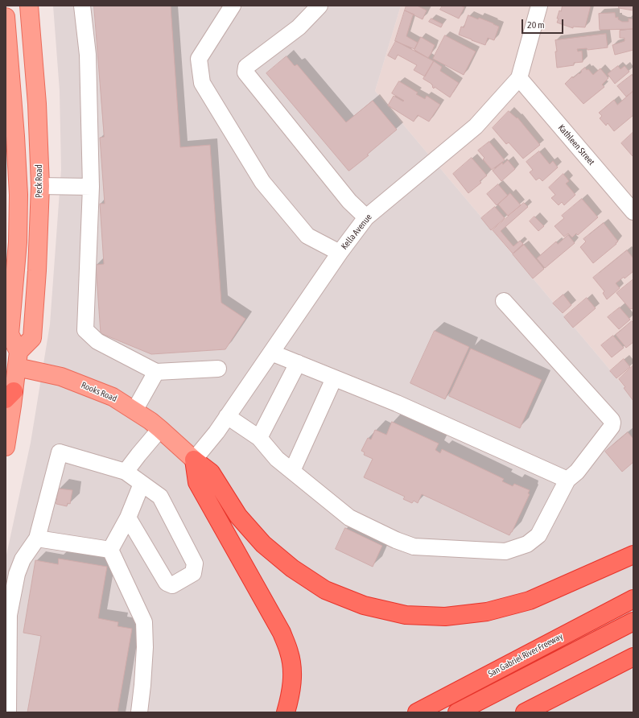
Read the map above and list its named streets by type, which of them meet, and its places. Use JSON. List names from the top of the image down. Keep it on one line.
{"streets":{"highway":["San Gabriel River Freeway"],"main road":["Peck Road","Rooks Road"],"street":["Kathleen Street","Kella Avenue"]},"crossings":[["Kathleen Street","Kella Avenue"],["Peck Road","Rooks Road"],["Kella Avenue","Rooks Road"]],"scale_bar":"20 m"}
